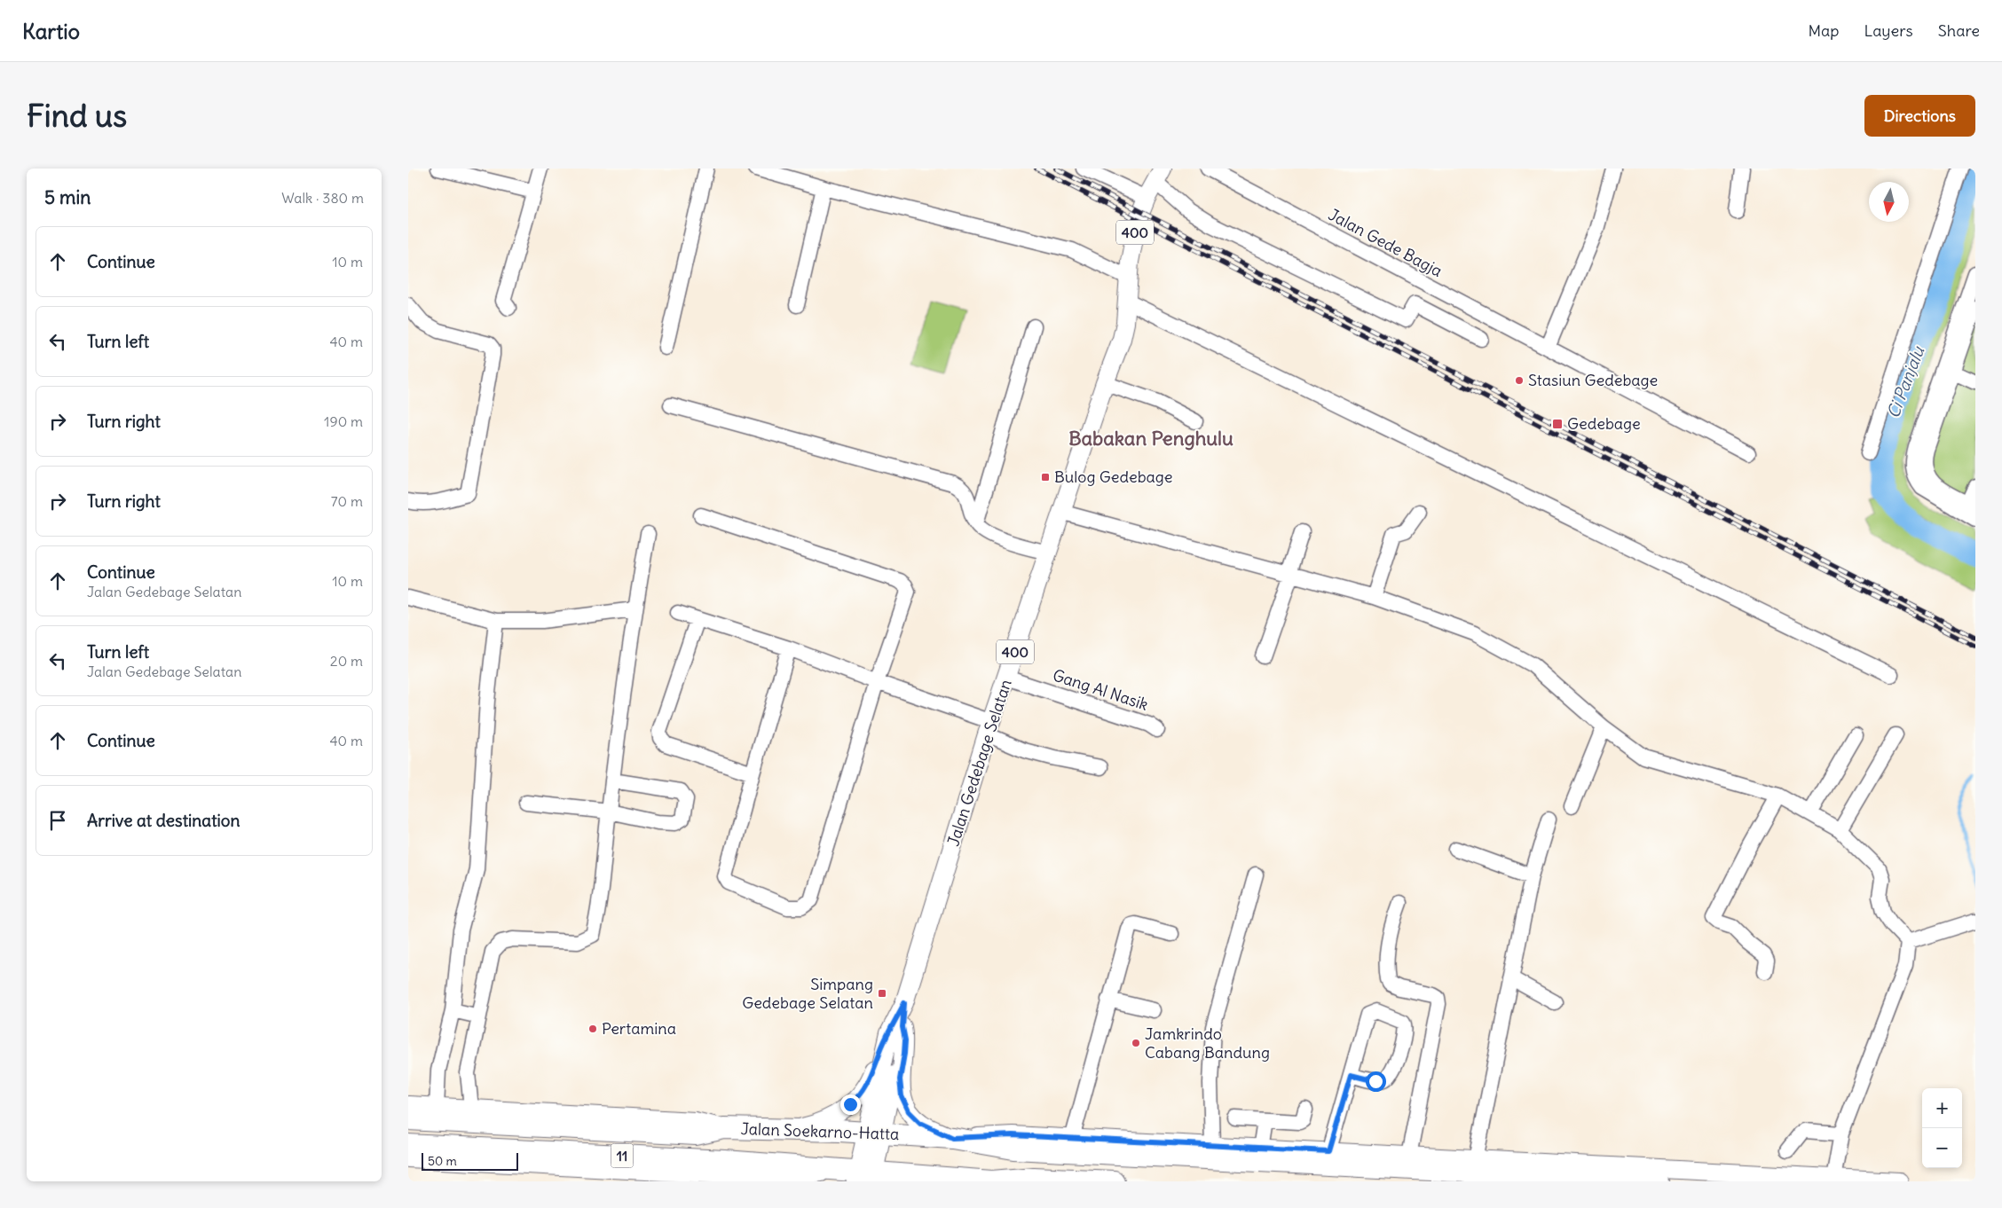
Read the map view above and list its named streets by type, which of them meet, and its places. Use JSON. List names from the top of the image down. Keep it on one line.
{"streets":{"highway":["Jalan Soekarno-Hatta","11"],"main road":["400","Jalan Gedebage Selatan"],"street":["Jalan Gede Bagja","Gang Al Nasik"]},"crossings":[["Gang Al Nasik","Jalan Gedebage Selatan"],["Jalan Gedebage Selatan","Jalan Soekarno-Hatta"],["Jalan Gedebage Selatan","11"]],"districts":["Babakan Penghulu"],"water":["Ci Panjalu"],"places":{"other":["Stasiun Gedebage","Pertamina","Jamkrindo Cabang Bandung"],"transit":["Gedebage","Bulog Gedebage","Simpang Gedebage Selatan"]},"scale_bar":"50 m","north":"bottom","page":{"header":"Kartio","nav":["Map","Layers","Share"],"buttons":"Directions","title":"Find us","heading":["5 min","Walk · 380 m"],"list":[["Continue","10 m"],["Turn left","40 m"],["Turn right","190 m"],["Turn right","70 m"],["Continue","Jalan Gedebage Selatan","10 m"],["Turn left","Jalan Gedebage Selatan","20 m"],["Continue","40 m"],"Arrive at destination"],"map_buttons":["+","−"],"scale":"50 m"}}
